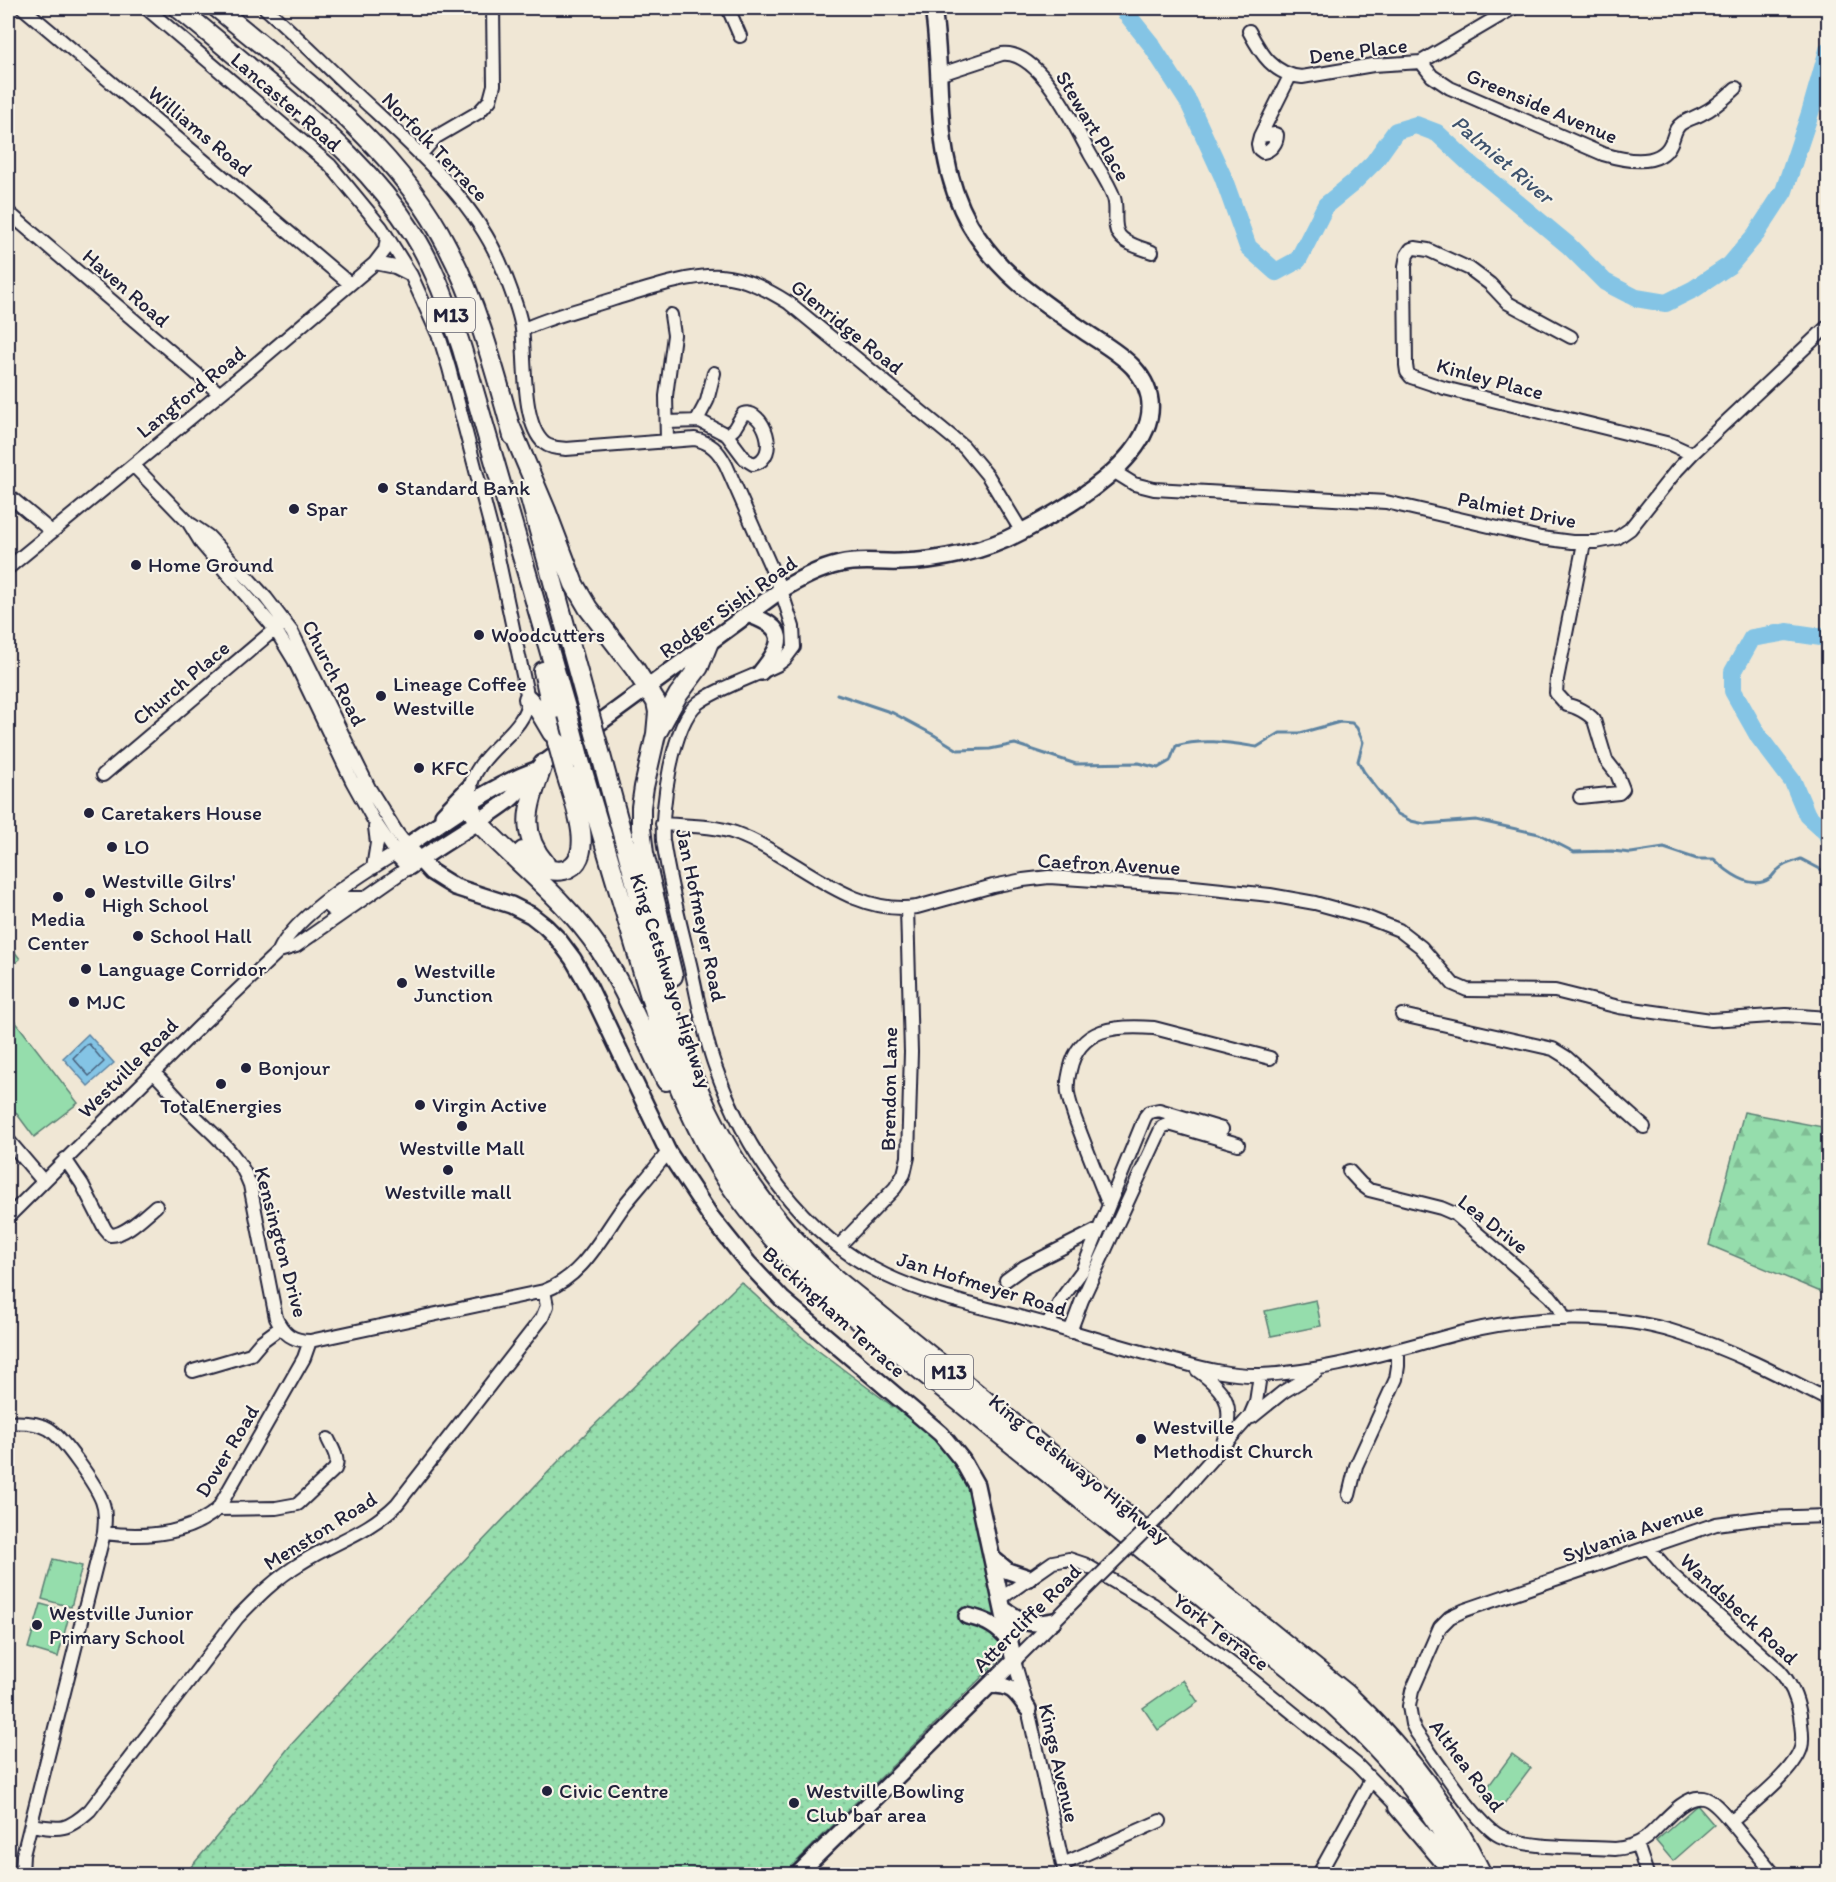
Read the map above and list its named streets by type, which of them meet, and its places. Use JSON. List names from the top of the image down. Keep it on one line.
{"streets":{"highway":["M13","King Cetshwayo Highway"],"main road":["Rodger Sishi Road","Church Road","Westville Road","Buckingham Terrace","Attercliffe Road"],"street":["Dene Place","Lancaster Road","Greenside Avenue","Stewart Place","Williams Road","Norfolk Terrace","Haven Road","Glenridge Road","Kinley Place","Langford Road","Palmiet Drive","Church Place","Caefron Avenue","Jan Hofmeyer Road","Brendon Lane","Lea Drive","Kensington Drive","Dover Road","Menston Road","Sylvania Avenue","Wandsbeck Road","York Terrace","Kings Avenue","Althea Road"]},"crossings":[["Dene Place","Greenside Avenue"],["Lancaster Road","Langford Road"],["Stewart Place","Rodger Sishi Road"],["Williams Road","Langford Road"],["Norfolk Terrace","Glenridge Road"],["Norfolk Terrace","Rodger Sishi Road"],["Norfolk Terrace","Jan Hofmeyer Road"],["Haven Road","Langford Road"],["Glenridge Road","Rodger Sishi Road"],["Kinley Place","Palmiet Drive"],["Langford Road","Church Road"],["Palmiet Drive","Rodger Sishi Road"],["Rodger Sishi Road","Jan Hofmeyer Road"],["Rodger Sishi Road","Westville Road"],["Church Road","Church Place"],["Church Road","Westville Road"],["Church Road","Buckingham Terrace"],["Caefron Avenue","Jan Hofmeyer Road"],["Caefron Avenue","Brendon Lane"],["Jan Hofmeyer Road","Brendon Lane"],["Jan Hofmeyer Road","Lea Drive"],["Jan Hofmeyer Road","Attercliffe Road"],["Westville Road","Kensington Drive"],["Westville Road","Buckingham Terrace"],["Kensington Drive","Dover Road"],["Kensington Drive","Menston Road"],["Buckingham Terrace","Attercliffe Road"],["Buckingham Terrace","York Terrace"],["Buckingham Terrace","Kings Avenue"],["Sylvania Avenue","Wandsbeck Road"],["Sylvania Avenue","Althea Road"],["Wandsbeck Road","Althea Road"],["Attercliffe Road","Kings Avenue"]],"water":["Palmiet River"],"places":["Standard Bank","Spar","Home Ground","Woodcutters","Lineage Coffee Westville","KFC","Caretakers House","LO","Westville Gilrs' High School","Media Center","School Hall","Language Corridor","Westville Junction","MJC","Bonjour","TotalEnergies","Virgin Active","Westville Mall","Westville mall","Westville Methodist Church","Westville Junior Primary School","Civic Centre","Westville Bowling Club bar area"]}
